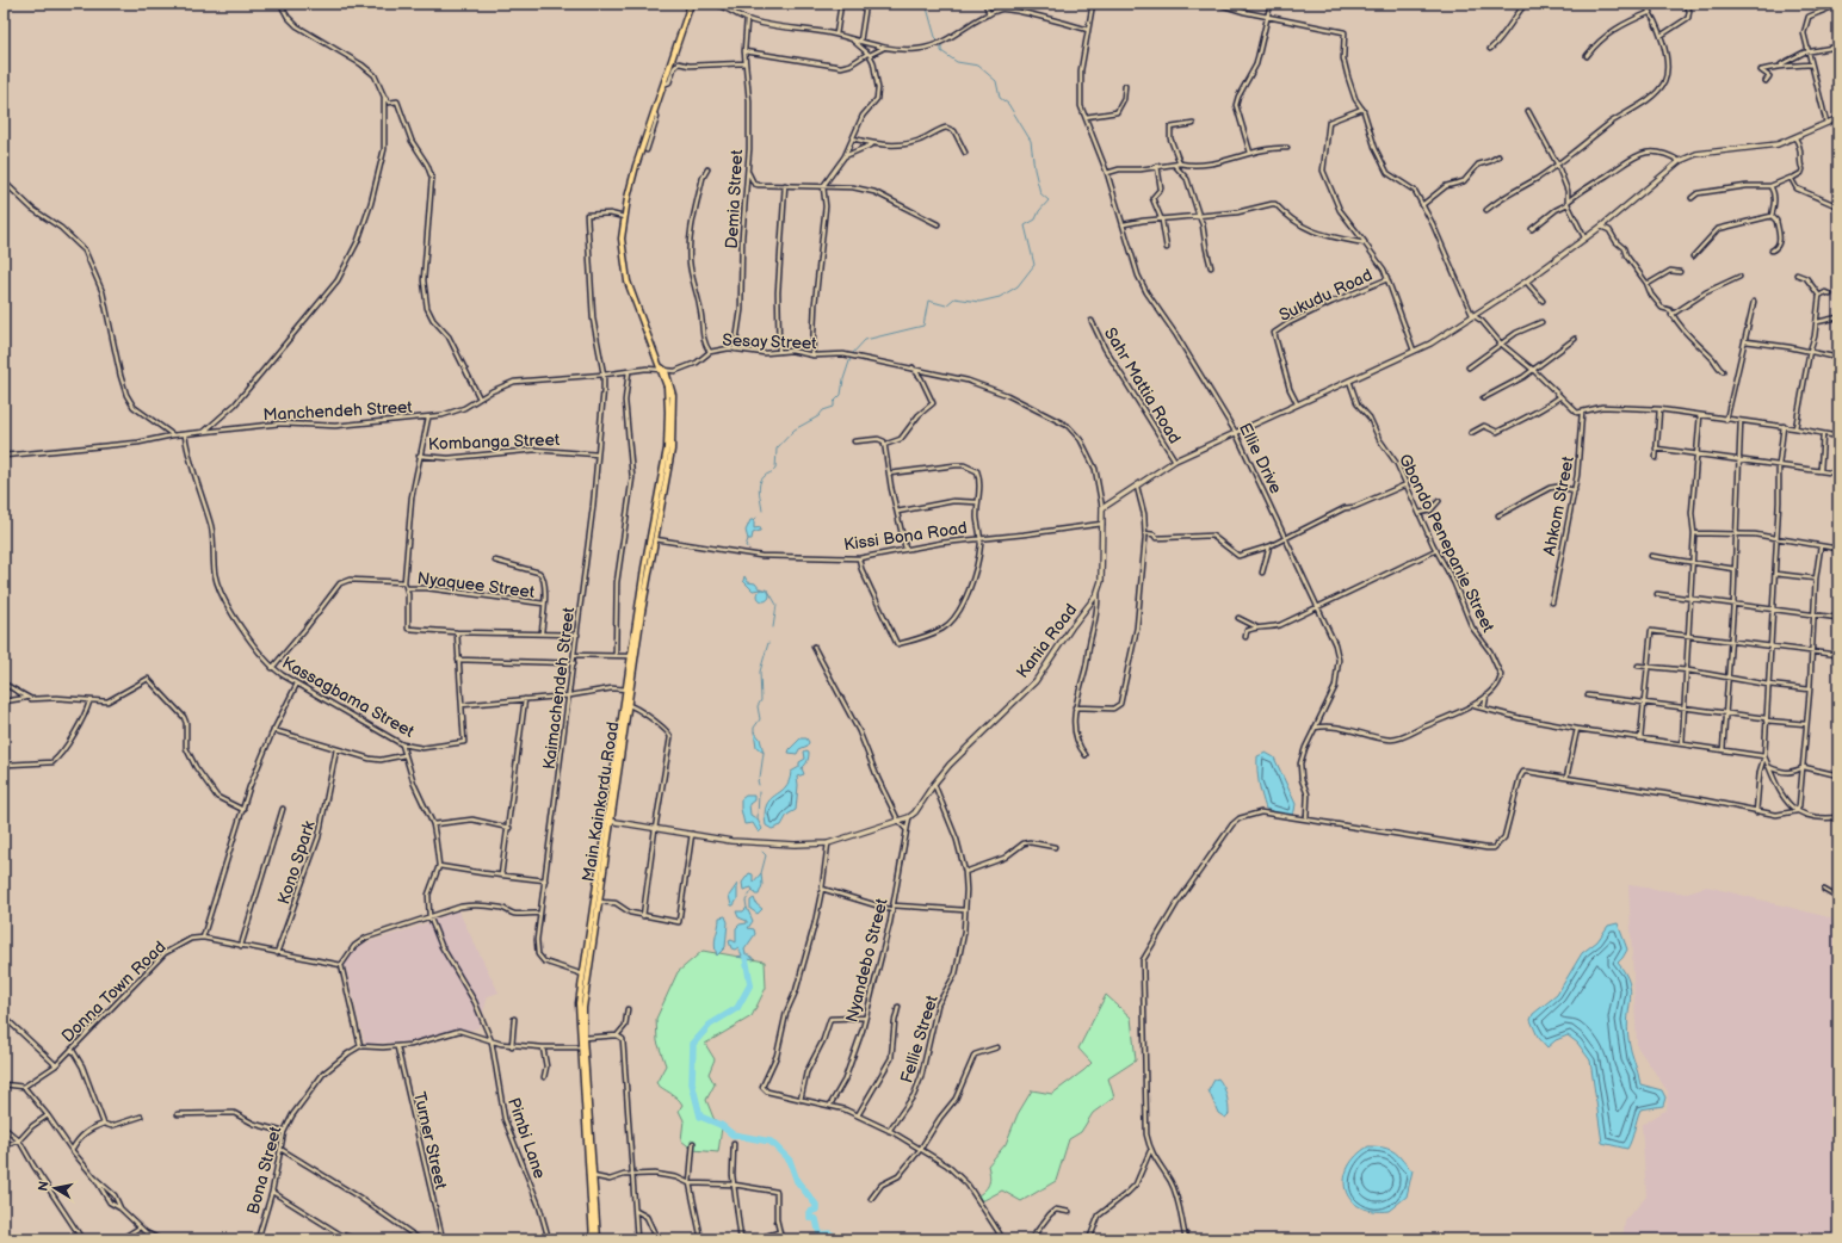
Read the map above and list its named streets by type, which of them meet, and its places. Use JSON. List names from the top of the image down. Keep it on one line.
{"streets":{"main road":["Kania Road","Main Kainkordu Road"],"street":["Demia Street","Sukudu Road","Sesay Street","Sahr Mattia Road","Manchendeh Street","Kombanga Street","Ellie Drive","Ahkom Street","Kissi Bona Road","Gbondo Penepanie Street","Nyaquee Street","Kaimachendeh Street","Kassagbama Street","Kono Spark","Nyandebo Street","Donna Town Road","Fellie Street","Pimbi Lane","Turner Street","Bona Street"]},"crossings":[["Demia Street","Sesay Street"],["Sesay Street","Manchendeh Street"],["Sesay Street","Kania Road"],["Manchendeh Street","Kaimachendeh Street"],["Manchendeh Street","Kassagbama Street"],["Kombanga Street","Kaimachendeh Street"],["Kissi Bona Road","Kania Road"],["Kania Road","Nyandebo Street"],["Kania Road","Fellie Street"],["Kono Spark","Donna Town Road"]],"north":"left"}
